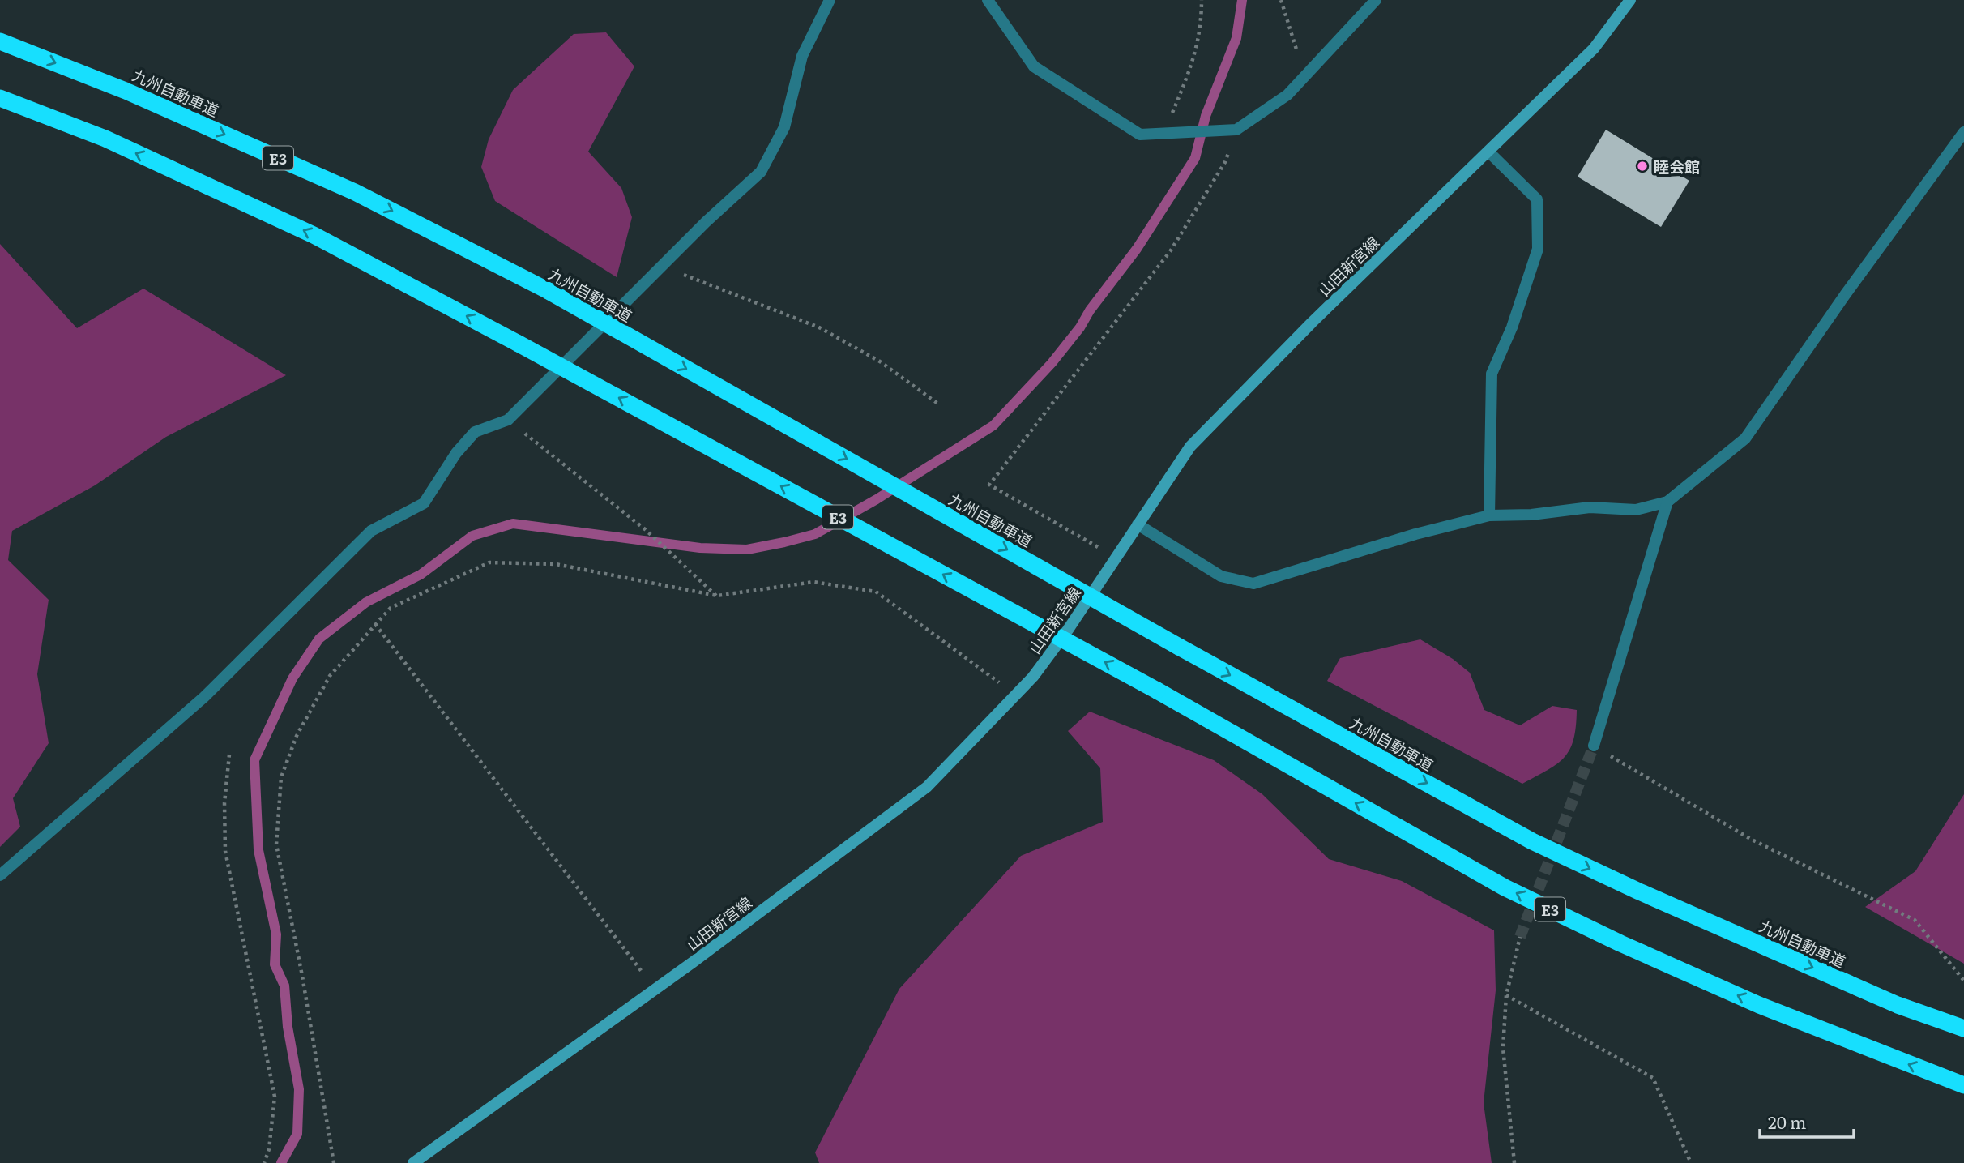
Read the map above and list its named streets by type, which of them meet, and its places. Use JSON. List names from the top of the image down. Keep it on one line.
{"streets":{"highway":["九州自動車道","E3"],"main road":["山田新宮線"]},"places":["睦会館"],"scale_bar":"20 m"}
